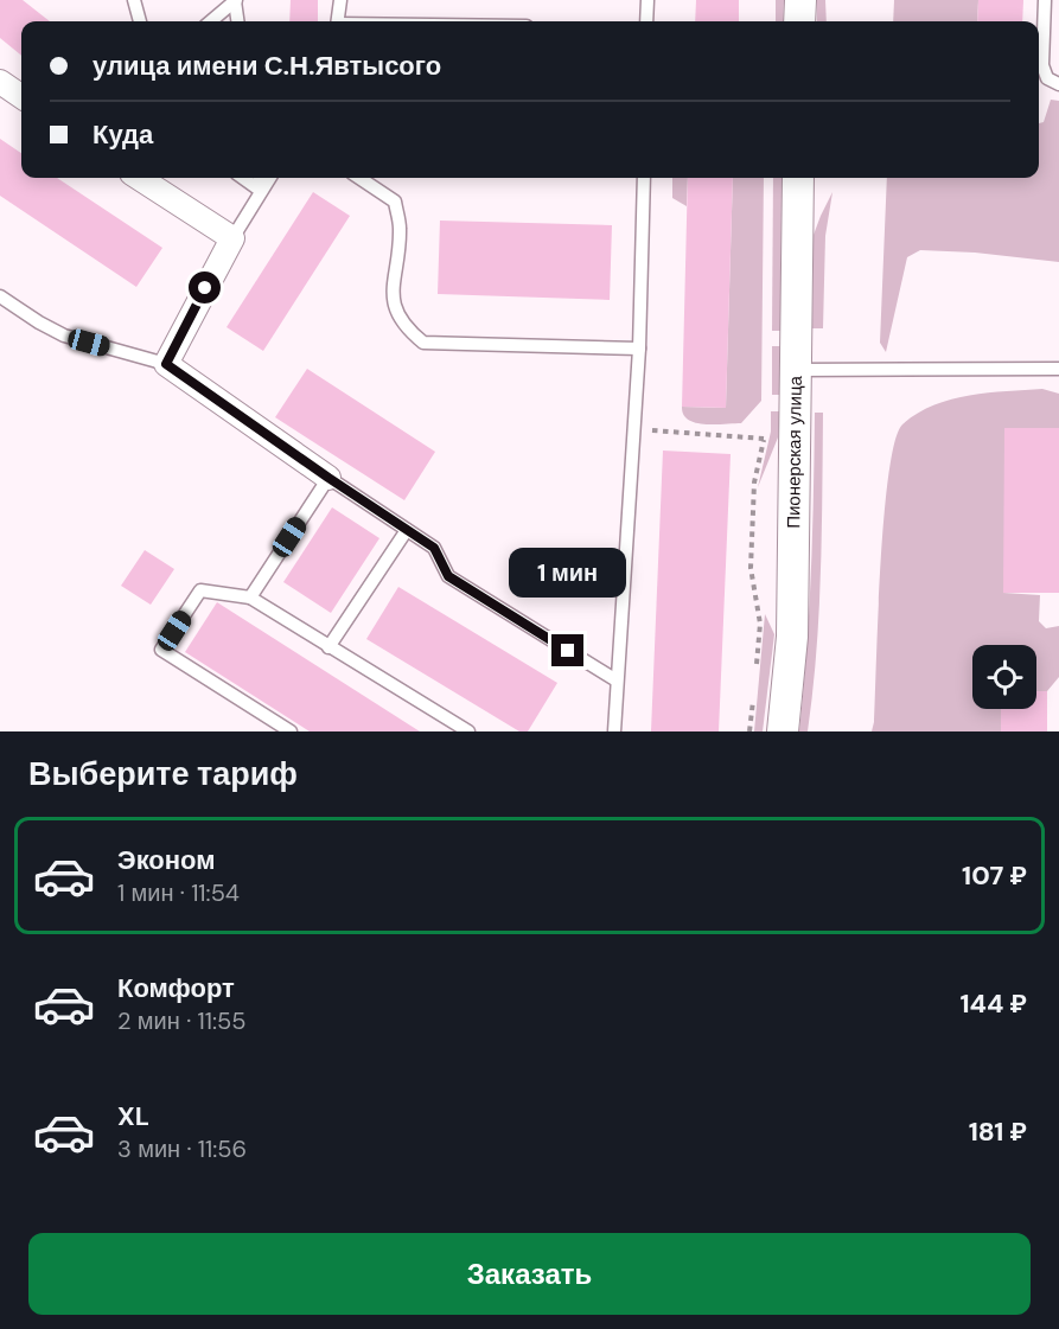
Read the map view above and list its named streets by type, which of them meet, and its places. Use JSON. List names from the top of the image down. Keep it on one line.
{"streets":{"street":["Пионерская улица"]},"page":{"banner":["улица имени С.Н.Явтысого","Куда"],"bubble":"1 мин","heading":"Выберите тариф","list":[{"name":"Эконом","note":"1 мин · 11:54","value":"107 ₽"},{"name":"Комфорт","note":"2 мин · 11:55","value":"144 ₽"},{"name":"XL","note":"3 мин · 11:56","value":"181 ₽"}],"buttons":"Заказать"}}
